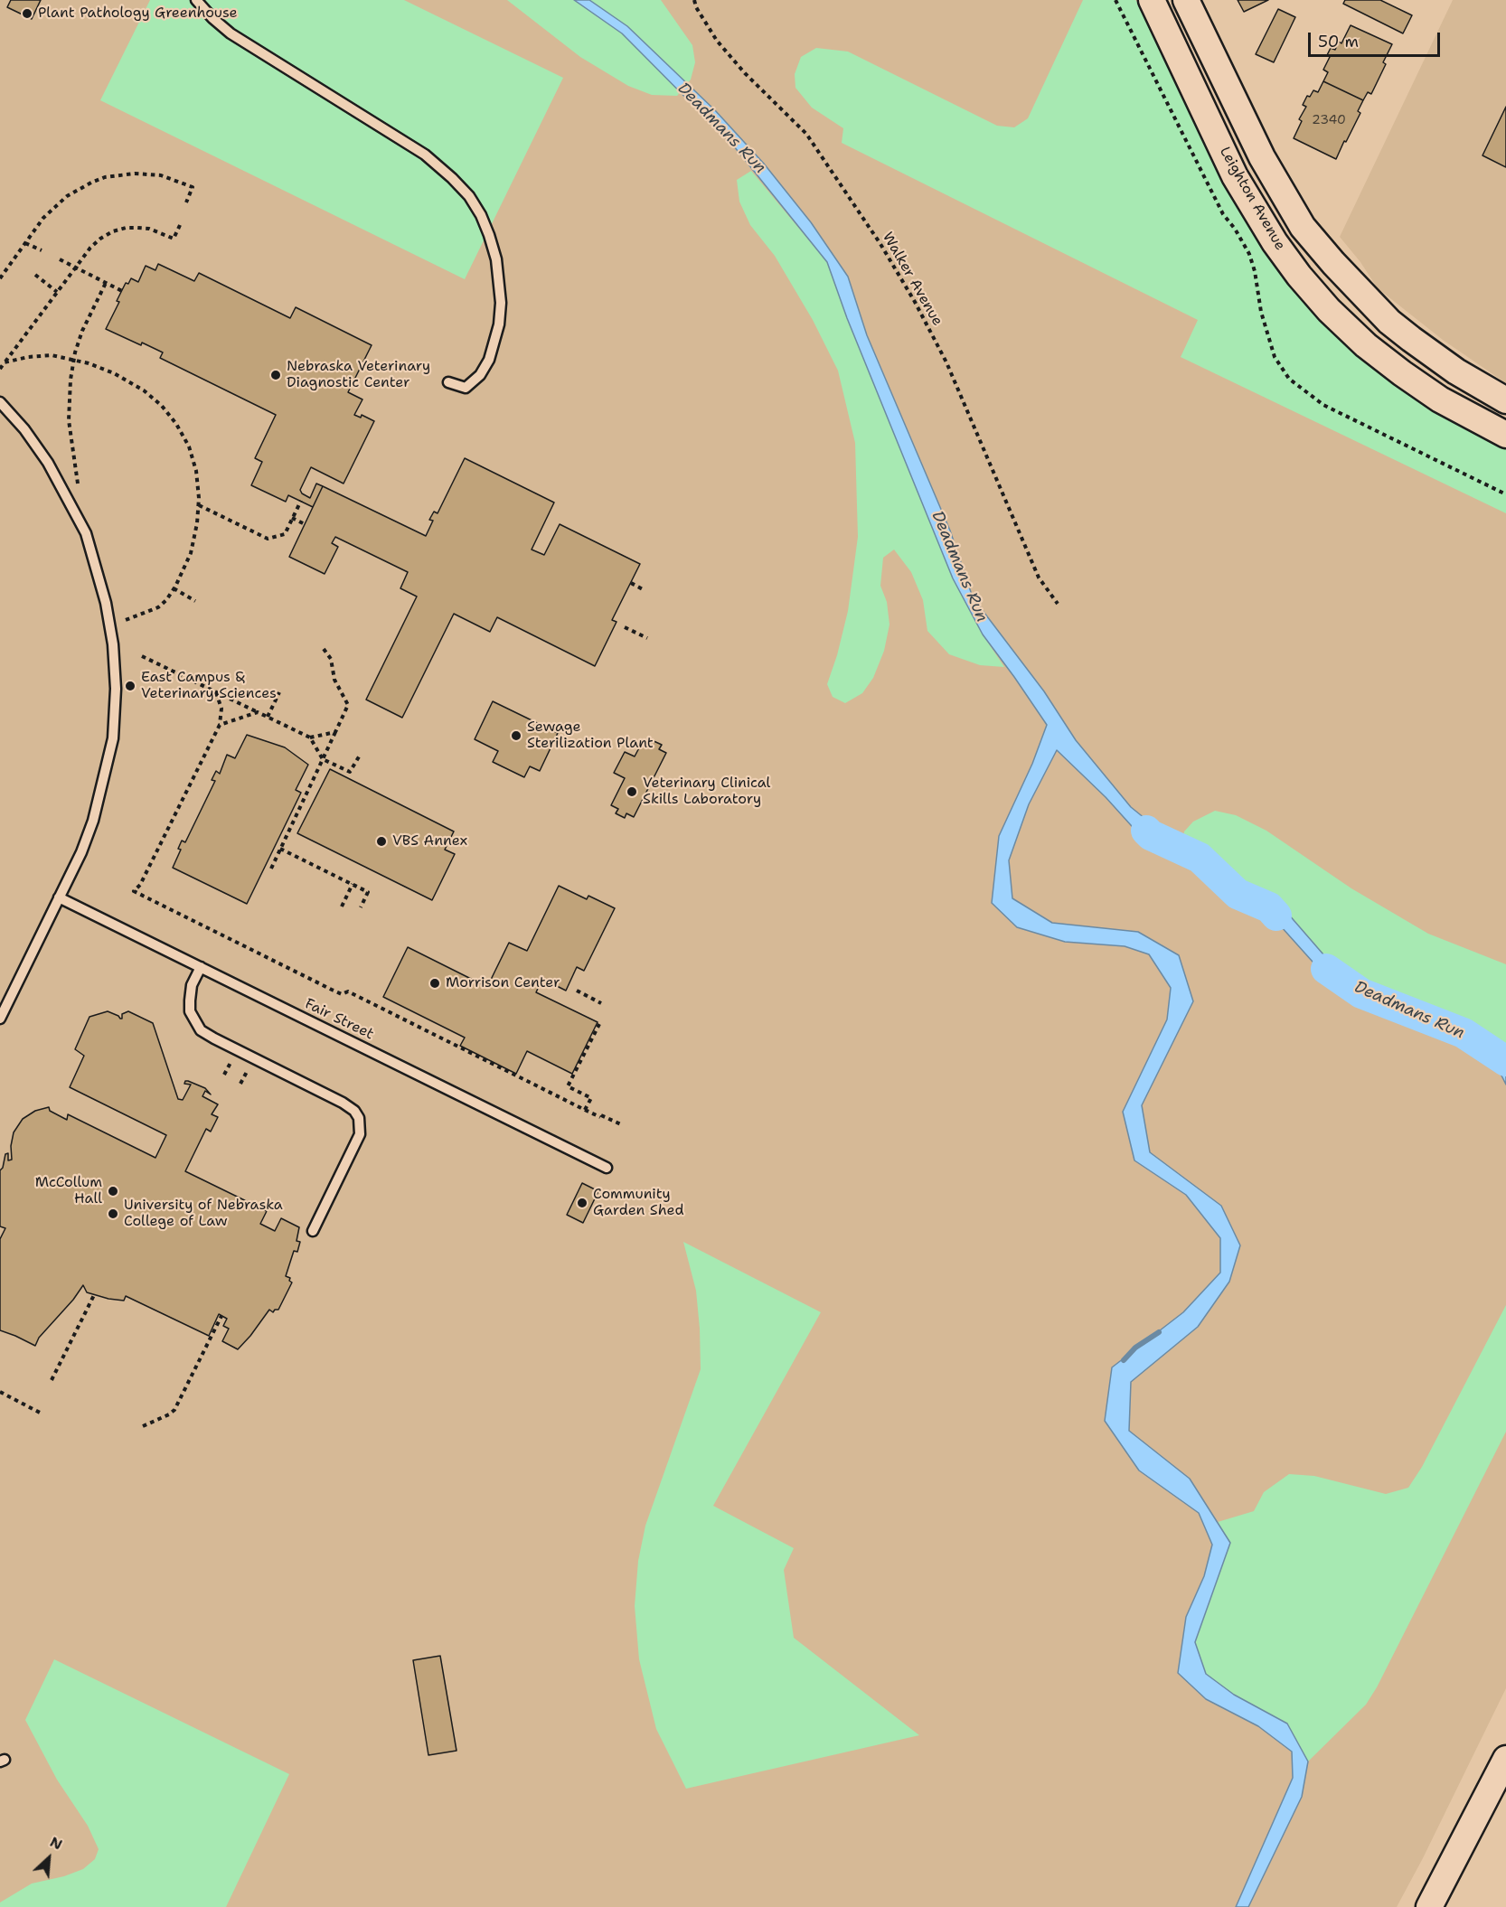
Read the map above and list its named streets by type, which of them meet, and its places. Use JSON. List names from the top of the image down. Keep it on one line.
{"streets":{"main road":["Leighton Avenue"],"lane":["Fair Street"],"path":["Walker Avenue"]},"water":["Deadmans Run"],"places":["Plant Pathology Greenhouse","Nebraska Veterinary Diagnostic Center","East Campus & Veterinary Sciences","Sewage Sterilization Plant","Veterinary Clinical Skills Laboratory","VBS Annex","Morrison Center","McCollum Hall","Community Garden Shed","University of Nebraska College of Law"],"house_numbers":["2340"],"scale_bar":"50 m","north":"top right"}
